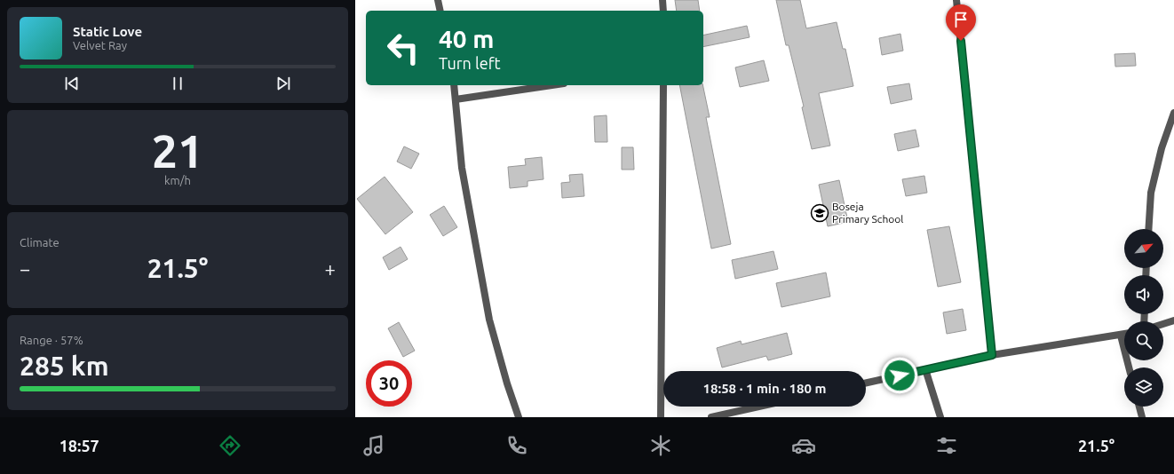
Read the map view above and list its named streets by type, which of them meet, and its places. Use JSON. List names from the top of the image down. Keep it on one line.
{"places":{"school or university":["Boseja Primary School"]},"north":"top right","page":{"turn":["40 m","Turn left"],"song":["Static Love","Velvet Ray"],"tile":[["21","km/h"],"Climate",["Range · 57%","285 km"]],"heat":["−","21.5°","+"],"limit":"30","trip":"18:58 · 1 min · 180 m","tabs":["18:57","21.5°"]}}
